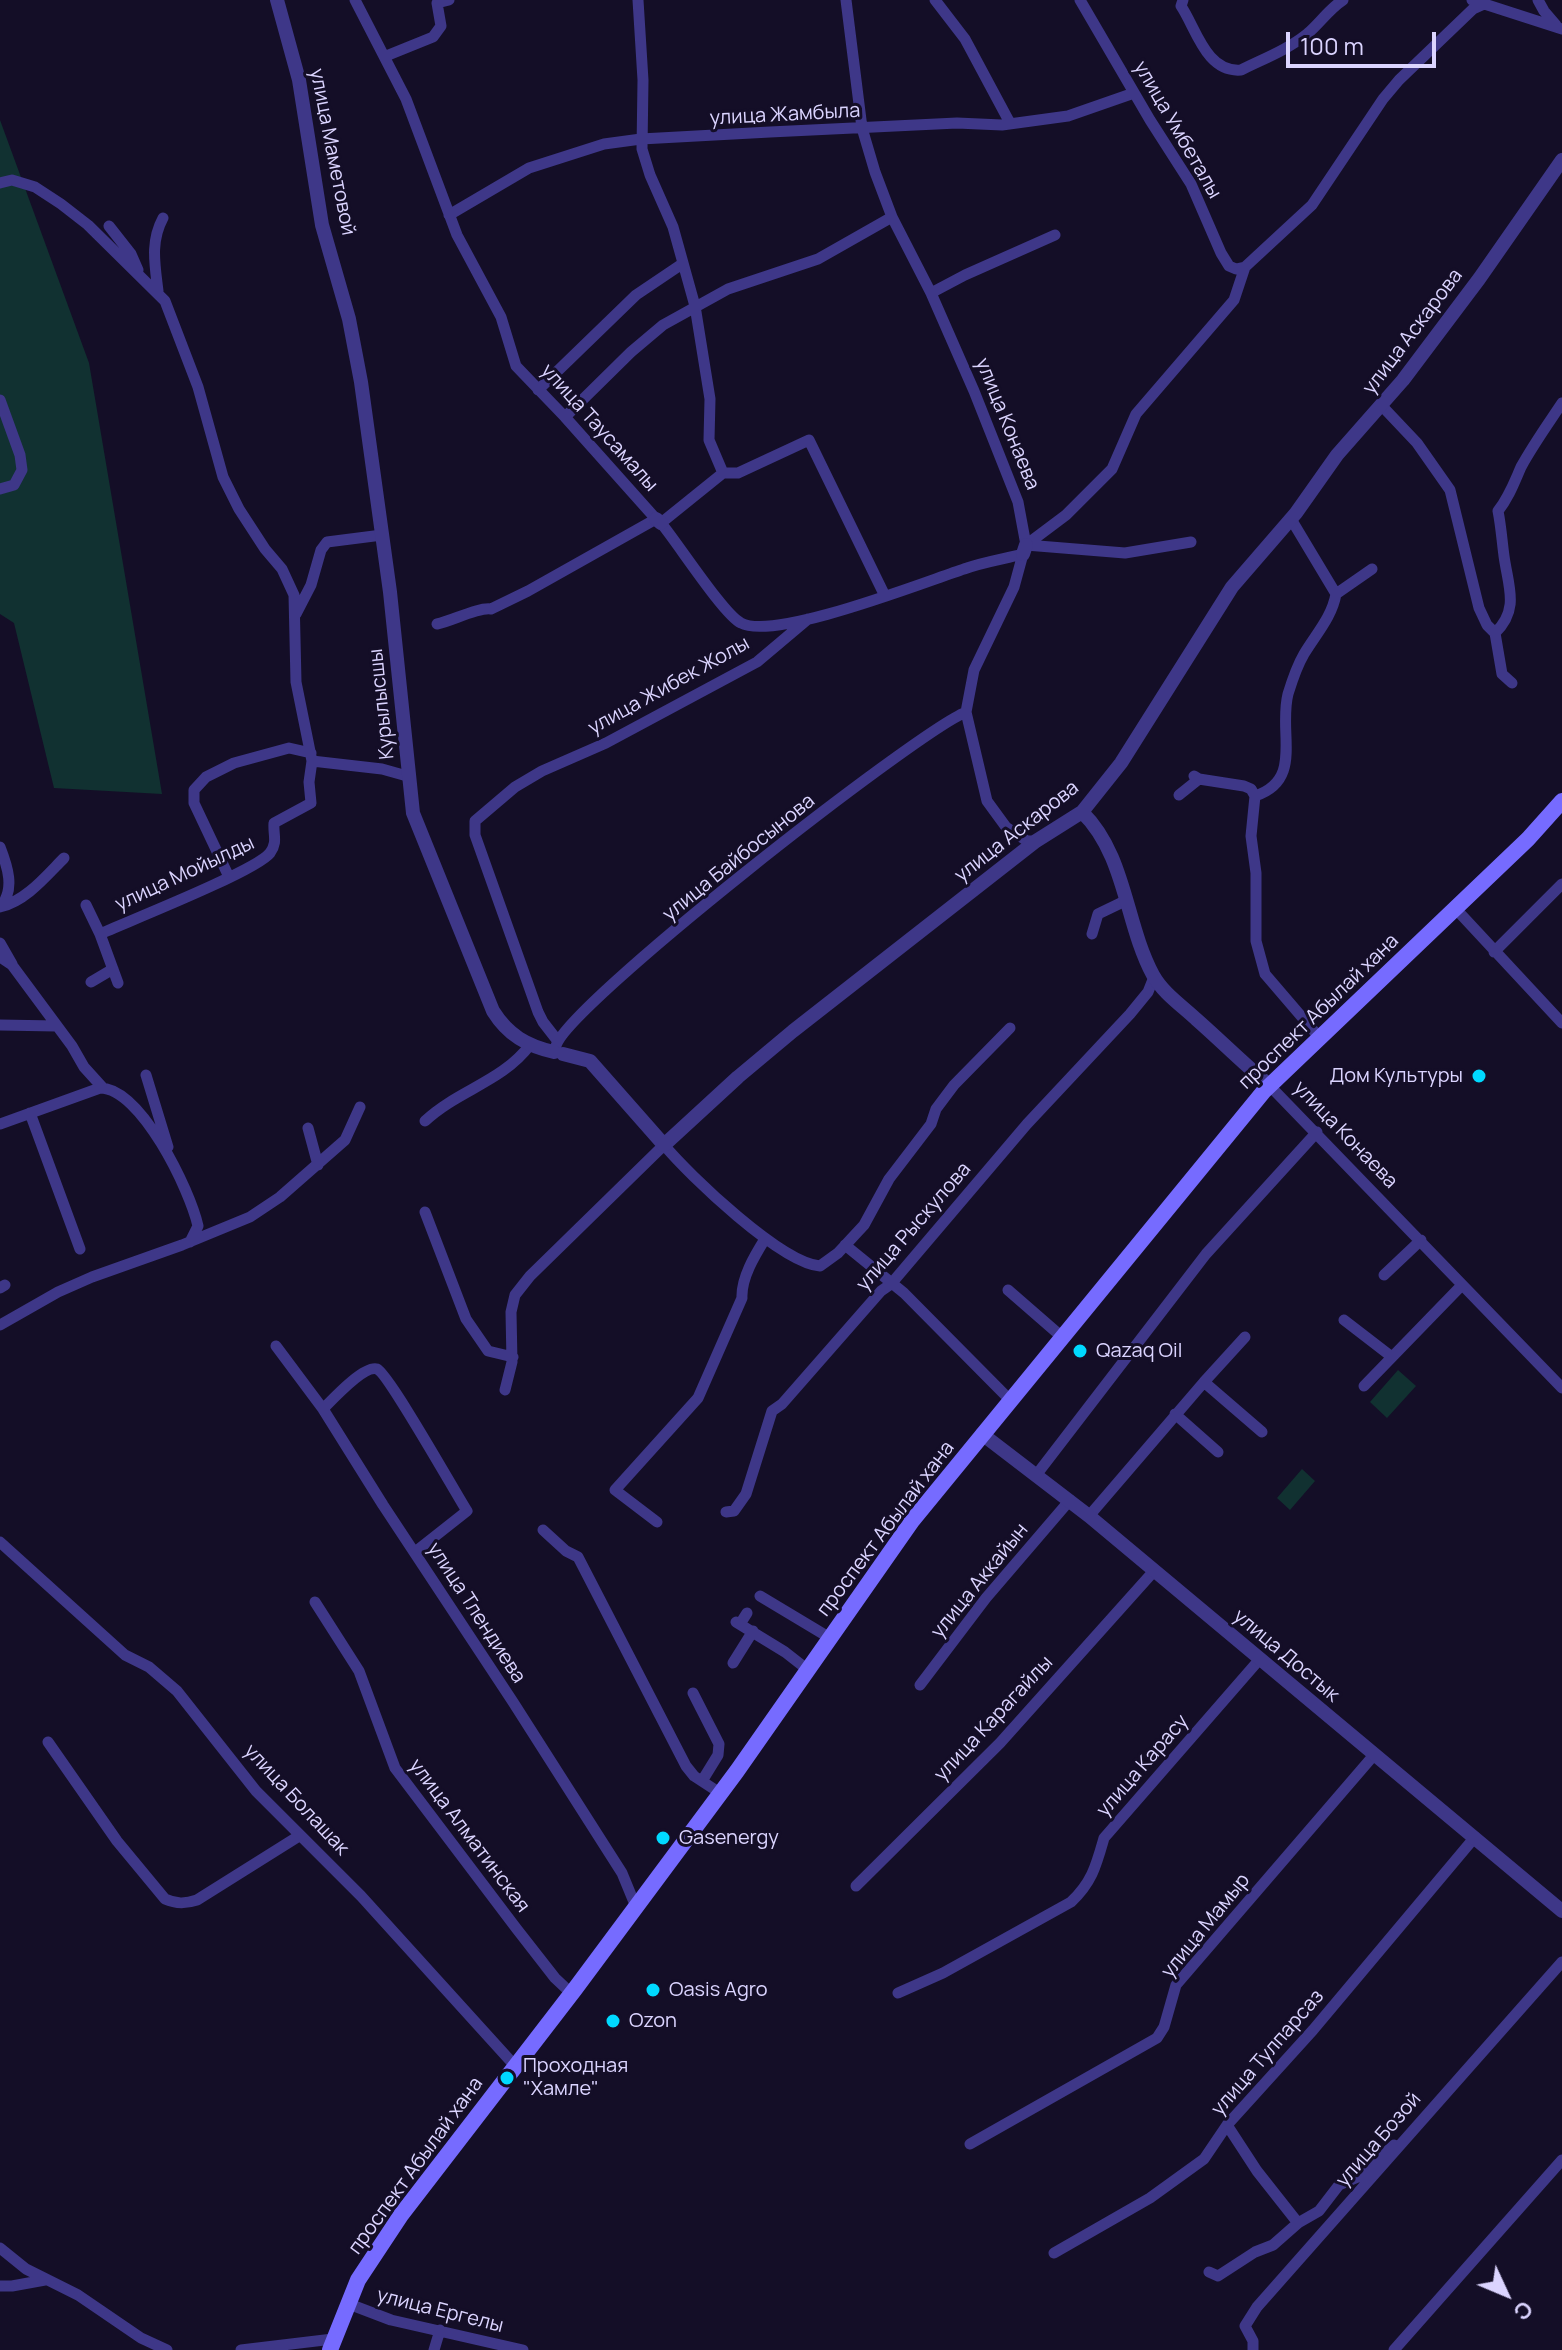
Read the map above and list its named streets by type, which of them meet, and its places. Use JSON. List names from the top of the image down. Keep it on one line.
{"streets":{"main road":["проспект Абылай хана"],"street":["улица Жамбыла","улица Умбеталы","улица Маметовой","улица Аскарова","улица Конаева","улица Таусамалы","улица Жибек Жолы","Курылысшы","улица Байбосынова","улица Мойылды","улица Рыскулова","улица Аккайын","улица Тлендиева","улица Достык","улица Карагайлы","улица Карасу","улица Болашак","улица Алматинская","улица Мамыр","улица Тулпарсаз","улица Бозой","улица Ергелы"]},"crossings":[["улица Жамбыла","улица Умбеталы"],["улица Жамбыла","улица Конаева"],["улица Жамбыла","улица Таусамалы"],["улица Умбеталы","улица Жибек Жолы"],["улица Маметовой","Курылысшы"],["улица Аскарова","улица Конаева"],["улица Конаева","улица Жибек Жолы"],["улица Конаева","улица Байбосынова"],["улица Конаева","проспект Абылай хана"],["улица Конаева","улица Рыскулова"],["улица Таусамалы","улица Жибек Жолы"],["улица Жибек Жолы","улица Байбосынова"],["проспект Абылай хана","улица Тлендиева"],["проспект Абылай хана","улица Достык"],["проспект Абылай хана","улица Болашак"],["проспект Абылай хана","улица Алматинская"],["проспект Абылай хана","улица Ергелы"],["улица Аккайын","улица Достык"],["улица Достык","улица Карагайлы"],["улица Достык","улица Карасу"],["улица Достык","улица Мамыр"],["улица Достык","улица Тулпарсаз"]],"places":["Дом Культуры","Qazaq Oil","Gasenergy","Oasis Agro","Ozon","Проходная \"Хамле\""],"scale_bar":"100 m","north":"bottom right"}
